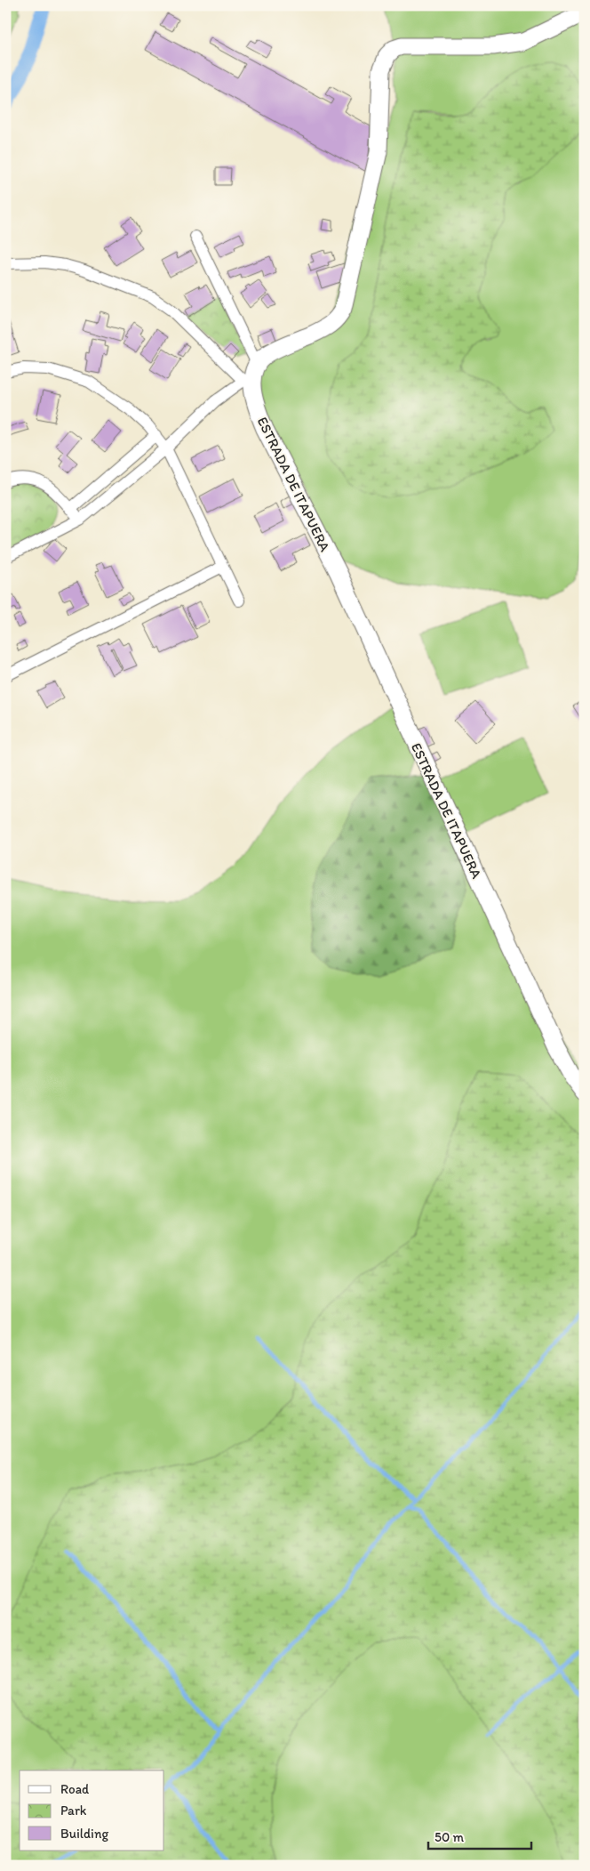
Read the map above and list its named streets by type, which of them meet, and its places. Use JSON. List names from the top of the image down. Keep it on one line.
{"streets":{"street":["ESTRADA DE ITAPUERA"]},"legend":["Road","Park","Building"],"scale_bar":"50 m"}
